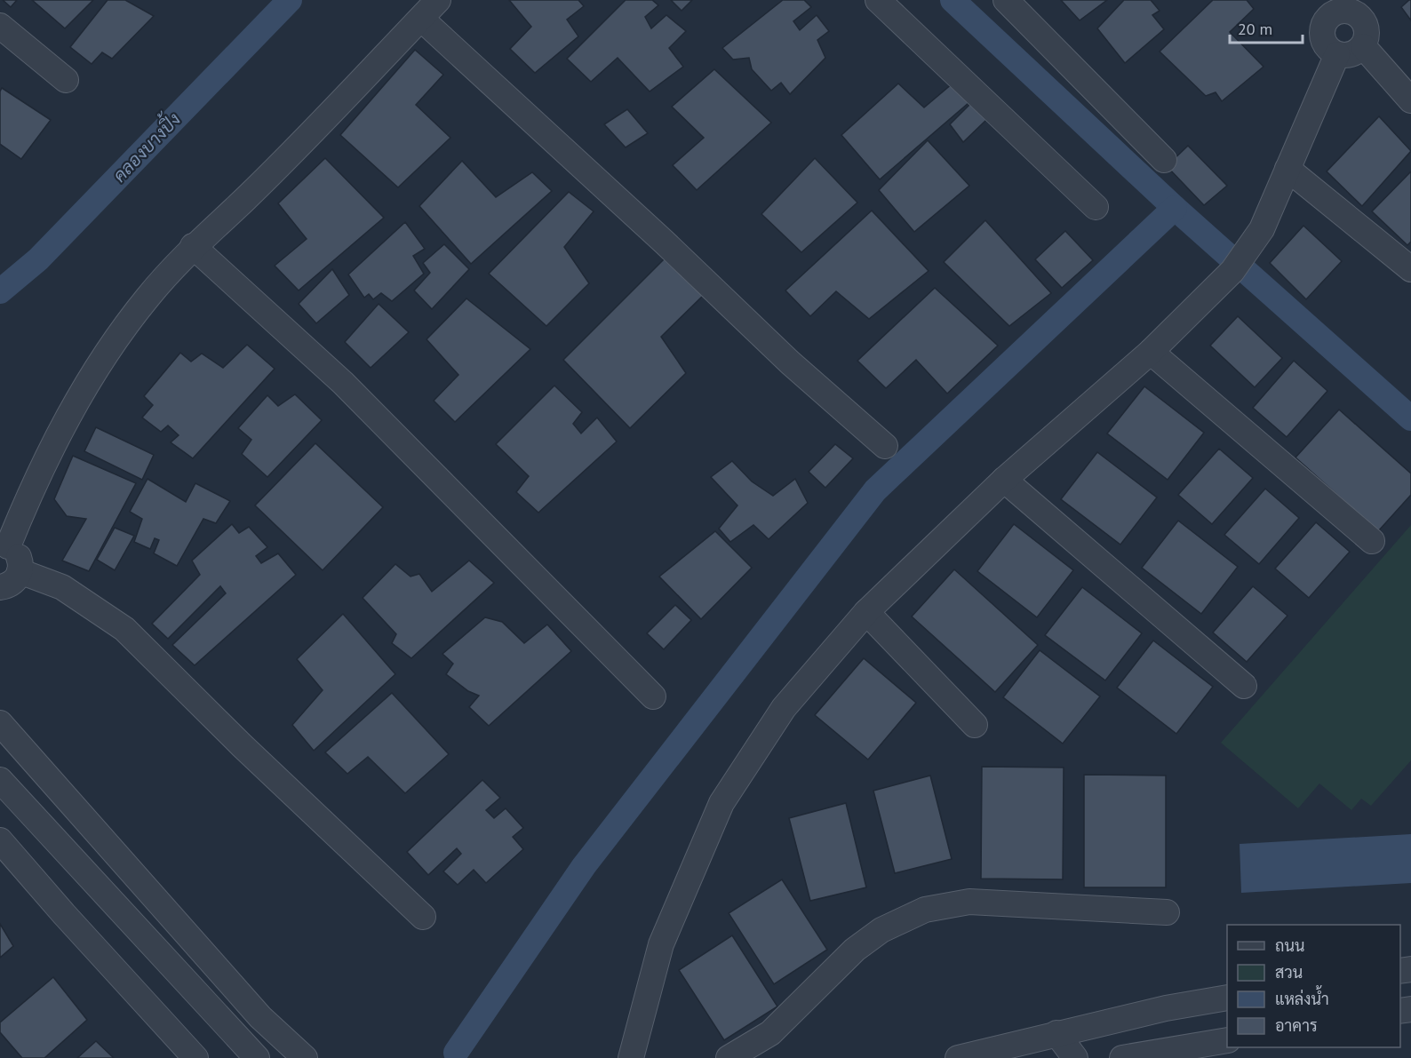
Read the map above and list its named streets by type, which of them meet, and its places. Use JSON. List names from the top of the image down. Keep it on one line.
{"water":["คลองบางปิ้ง"],"legend":["ถนน","สวน","แหล่งน้ำ","อาคาร"],"scale_bar":"20 m"}
